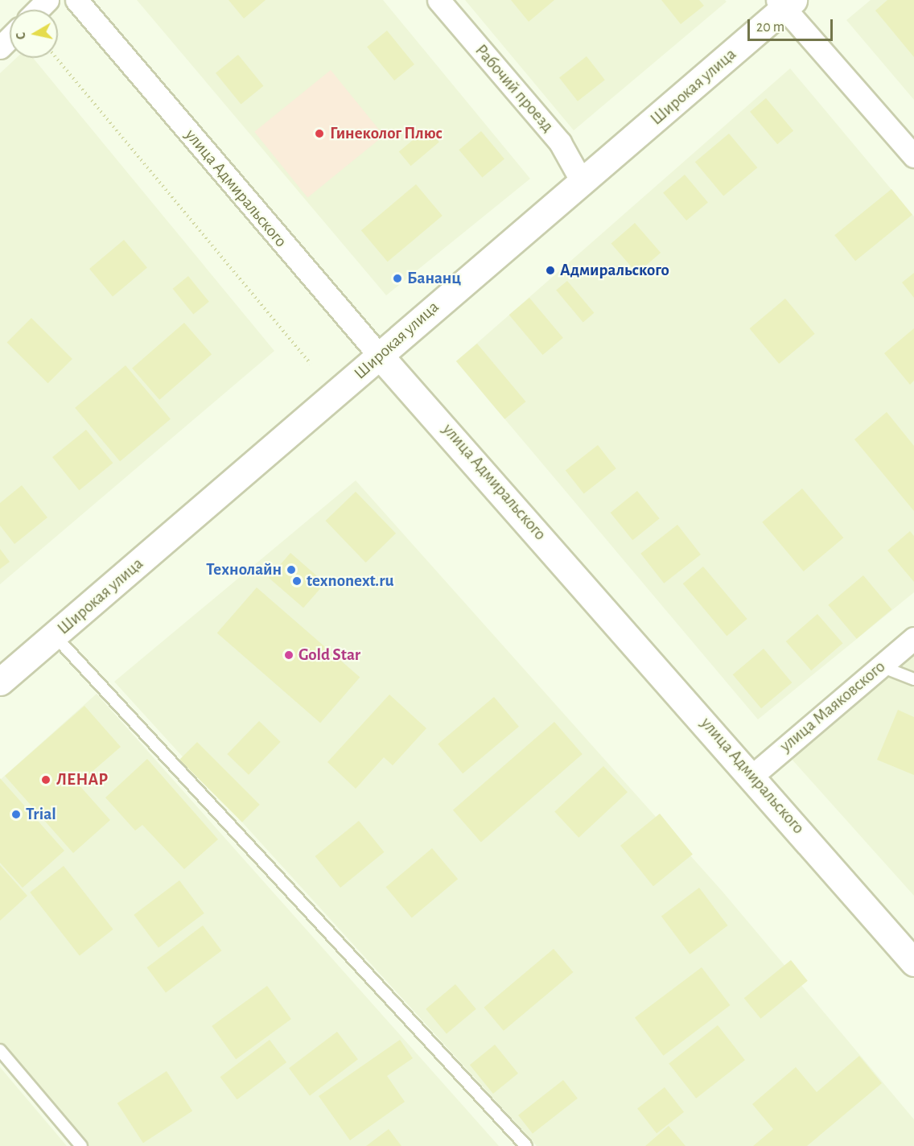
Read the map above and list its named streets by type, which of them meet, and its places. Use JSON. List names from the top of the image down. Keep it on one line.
{"streets":{"main road":["Широкая улица","улица Адмиральского"],"street":["Рабочий проезд","улица Маяковского"]},"crossings":[["Широкая улица","Рабочий проезд"],["Широкая улица","улица Адмиральского"],["улица Адмиральского","улица Маяковского"]],"places":["Гинеколог Плюс","Адмиральского","Бананц","Технолайн","texnonext.ru","Gold Star","ЛЕНАР","Trial"],"scale_bar":"20 m","north":"left"}
